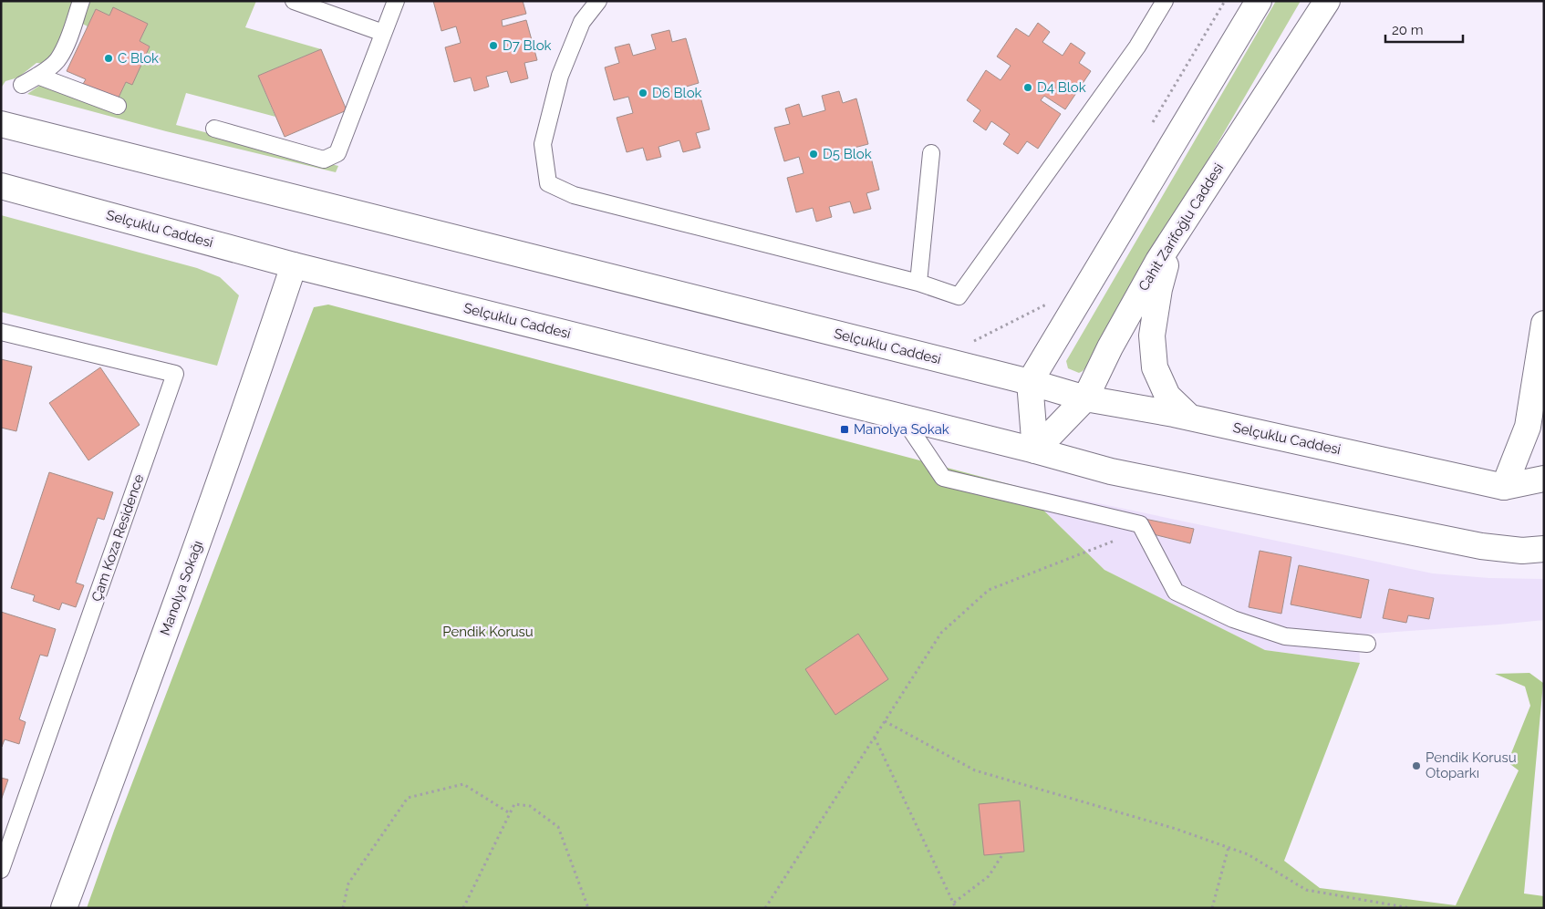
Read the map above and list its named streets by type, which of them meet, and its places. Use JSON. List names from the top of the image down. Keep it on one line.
{"streets":{"main road":["Cahit Zarifoğlu Caddesi","Selçuklu Caddesi","Manolya Sokağı"],"lane":["Çam Koza Residence"]},"crossings":[["Cahit Zarifoğlu Caddesi","Selçuklu Caddesi"],["Selçuklu Caddesi","Manolya Sokağı"]],"parks":["Pendik Korusu"],"places":{"other":["D7 Blok","C Blok","D4 Blok","D6 Blok","D5 Blok","Pendik Korusu Otoparkı"],"transit":["Manolya Sokak"]},"scale_bar":"20 m"}
